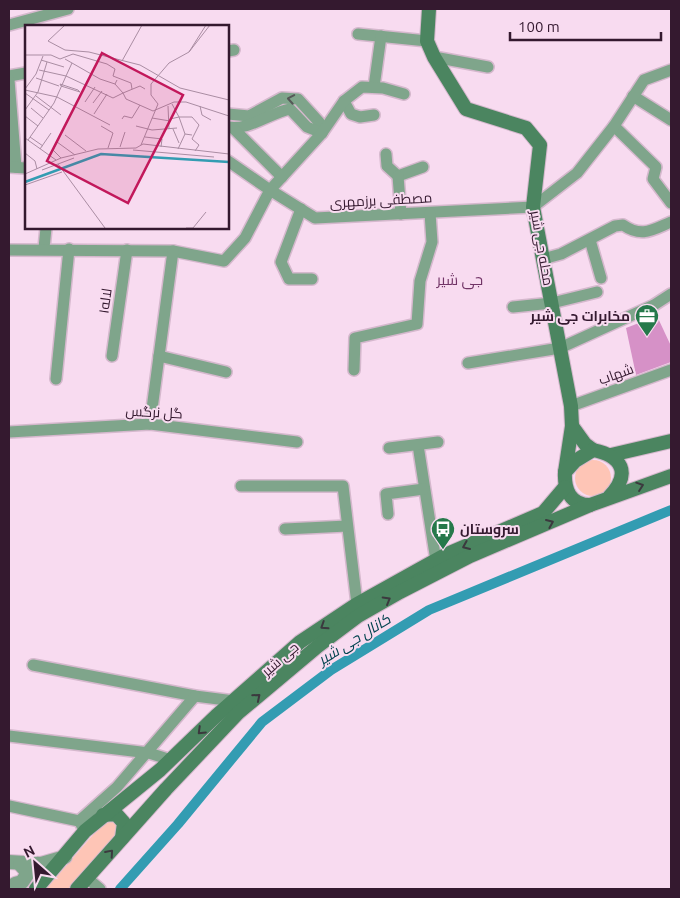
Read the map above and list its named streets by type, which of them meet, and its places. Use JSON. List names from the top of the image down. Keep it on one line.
{"streets":{"main road":["محله جی شیر","جی شیر"],"street":["مصطفی برزمهری","لاله۱","شهاب","گل نرگس"]},"crossings":[["مصطفی برزمهری","محله جی شیر"],["محله جی شیر","شهاب"],["محله جی شیر","جی شیر"]],"districts":["جی شیر"],"water":["کانال جی شیر"],"places":{"office":["مخابرات جی شیر"],"bus stop":["سروستان"]},"scale_bar":"100 m","north":"top left"}
